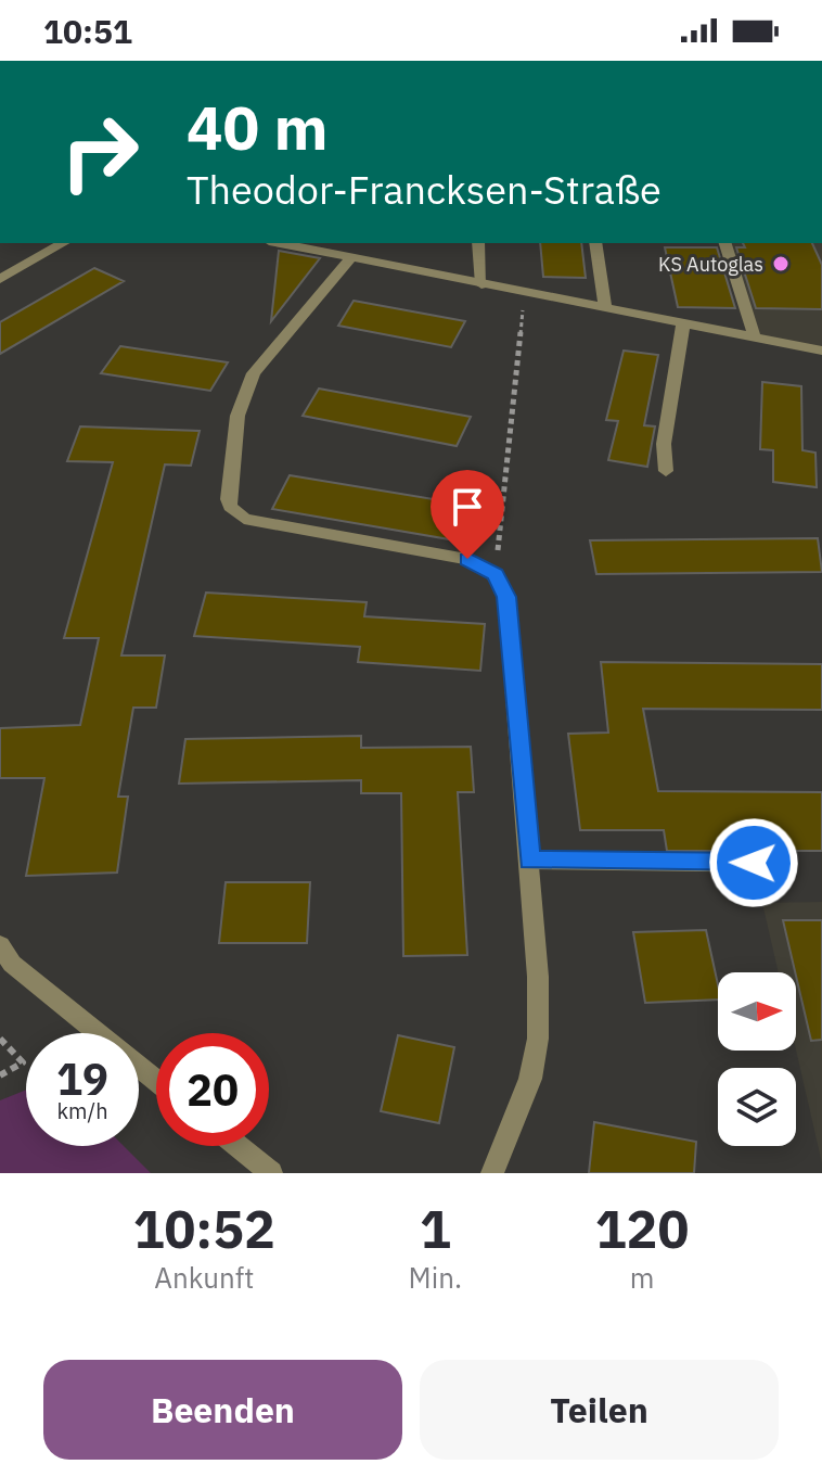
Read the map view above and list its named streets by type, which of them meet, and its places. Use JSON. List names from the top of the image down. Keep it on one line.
{"places":["KS Autoglas"],"north":"right","page":{"status":"10:51","turn":["40 m","Theodor-Francksen-Straße"],"speed":"19 km/h","limit":"20","eta":["10:52","Ankunft","1","Min.","120","m"],"buttons":["Beenden","Teilen"]}}
